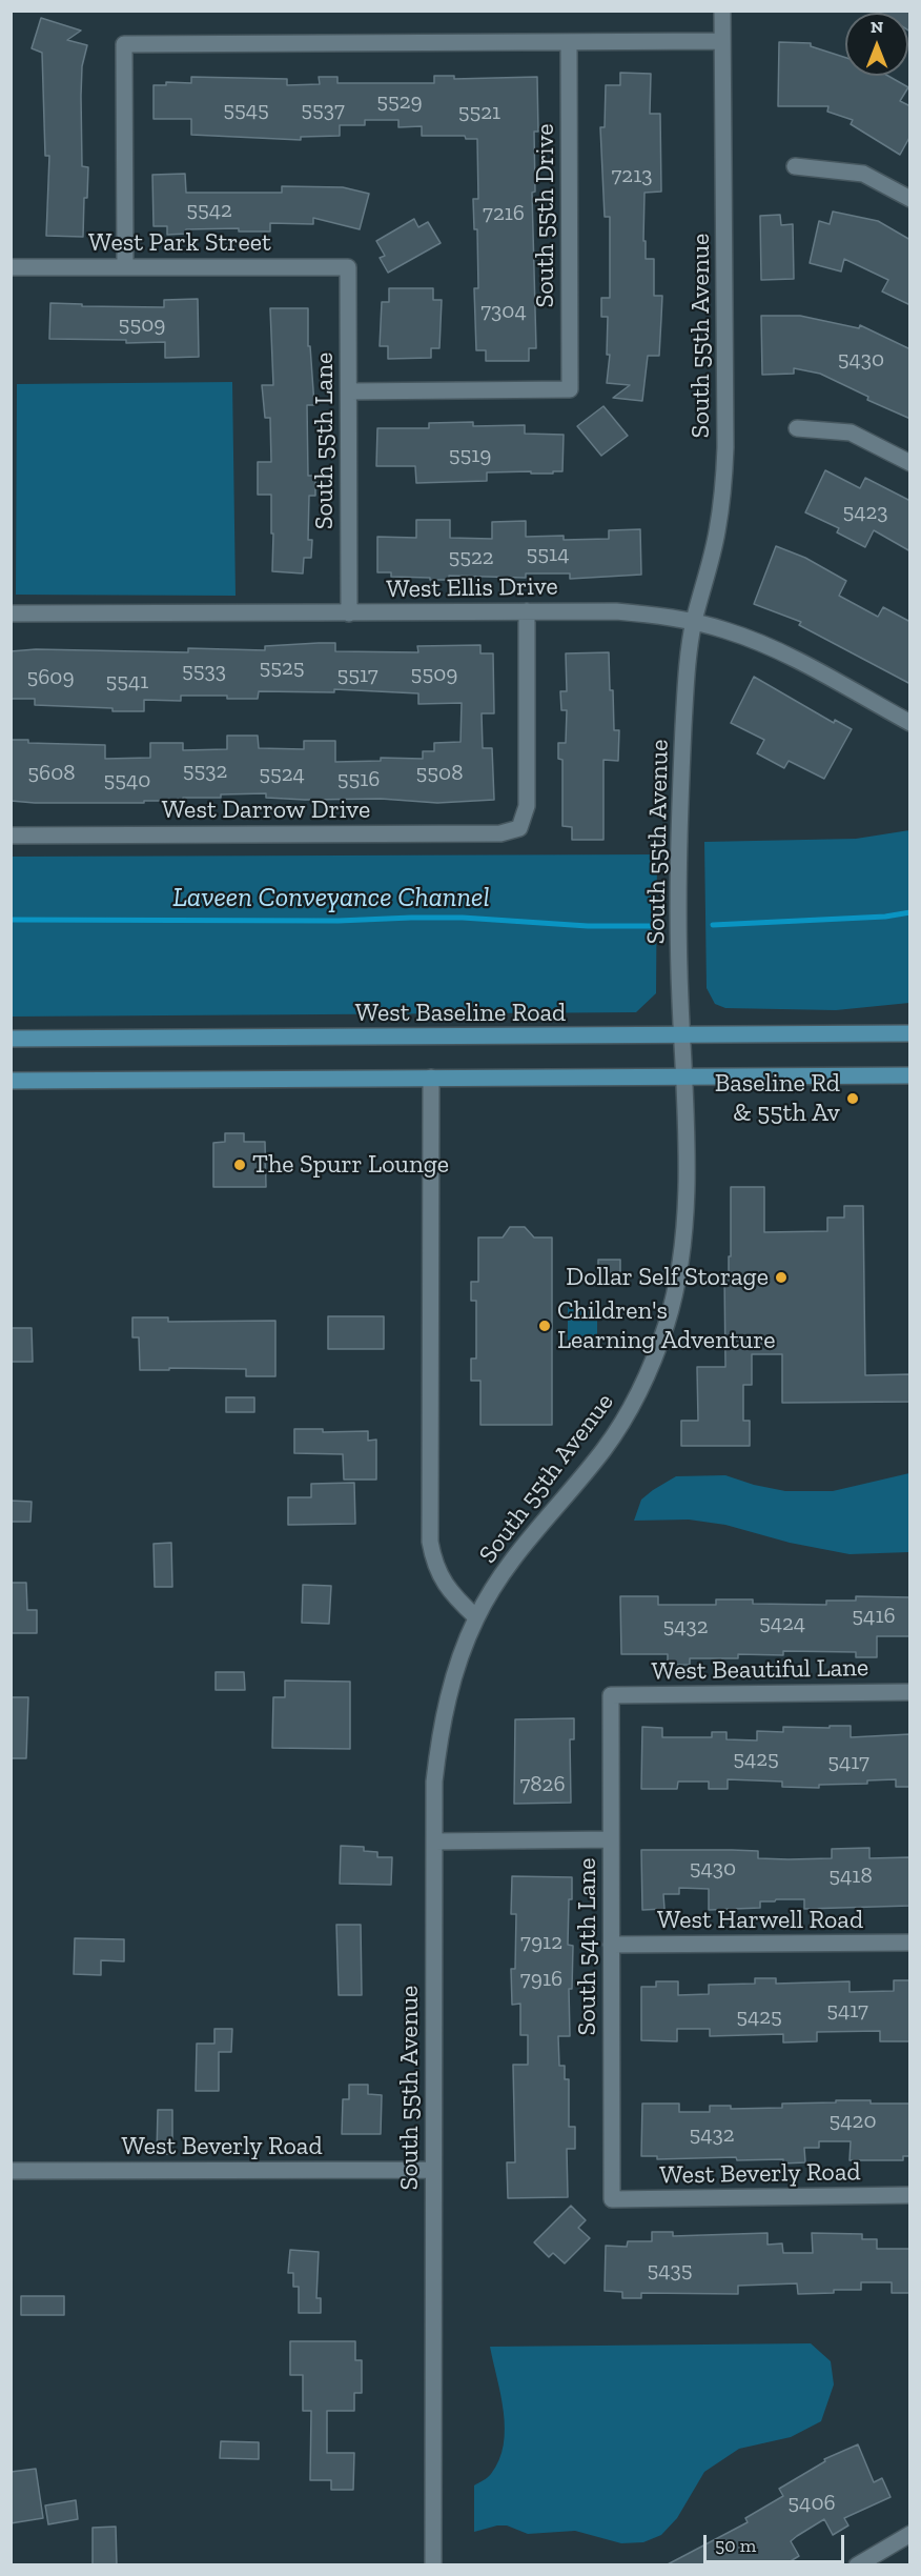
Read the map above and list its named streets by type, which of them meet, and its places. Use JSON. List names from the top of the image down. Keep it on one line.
{"streets":{"main road":["West Baseline Road"],"street":["South 55th Drive","West Park Street","South 55th Avenue","South 55th Lane","West Ellis Drive","West Darrow Drive","West Beautiful Lane","West Harwell Road","South 54th Lane","West Beverly Road"]},"crossings":[["South 55th Drive","South 55th Lane"],["West Park Street","South 55th Lane"],["South 55th Avenue","West Ellis Drive"],["South 55th Avenue","West Baseline Road"],["South 55th Avenue","West Beverly Road"],["South 55th Lane","West Ellis Drive"],["West Ellis Drive","West Darrow Drive"],["West Beautiful Lane","South 54th Lane"],["West Harwell Road","South 54th Lane"],["South 54th Lane","West Beverly Road"]],"water":["Laveen Conveyance Channel"],"places":["Baseline Rd & 55th Av","The Spurr Lounge","Dollar Self Storage","Children's Learning Adventure"],"house_numbers":["5529","5545","5537","5521","7213","5542","7216","7304","5509","5430","5519","5423","5514","5522","5525","5533","5509","5517","5609","5541","5532","5608","5508","5524","5516","5540","5416","5424","5432","5425","5417","7826","5430","5418","7912","7916","5417","5425","5420","5432","5435","5406"],"scale_bar":"50 m","north":"top"}
